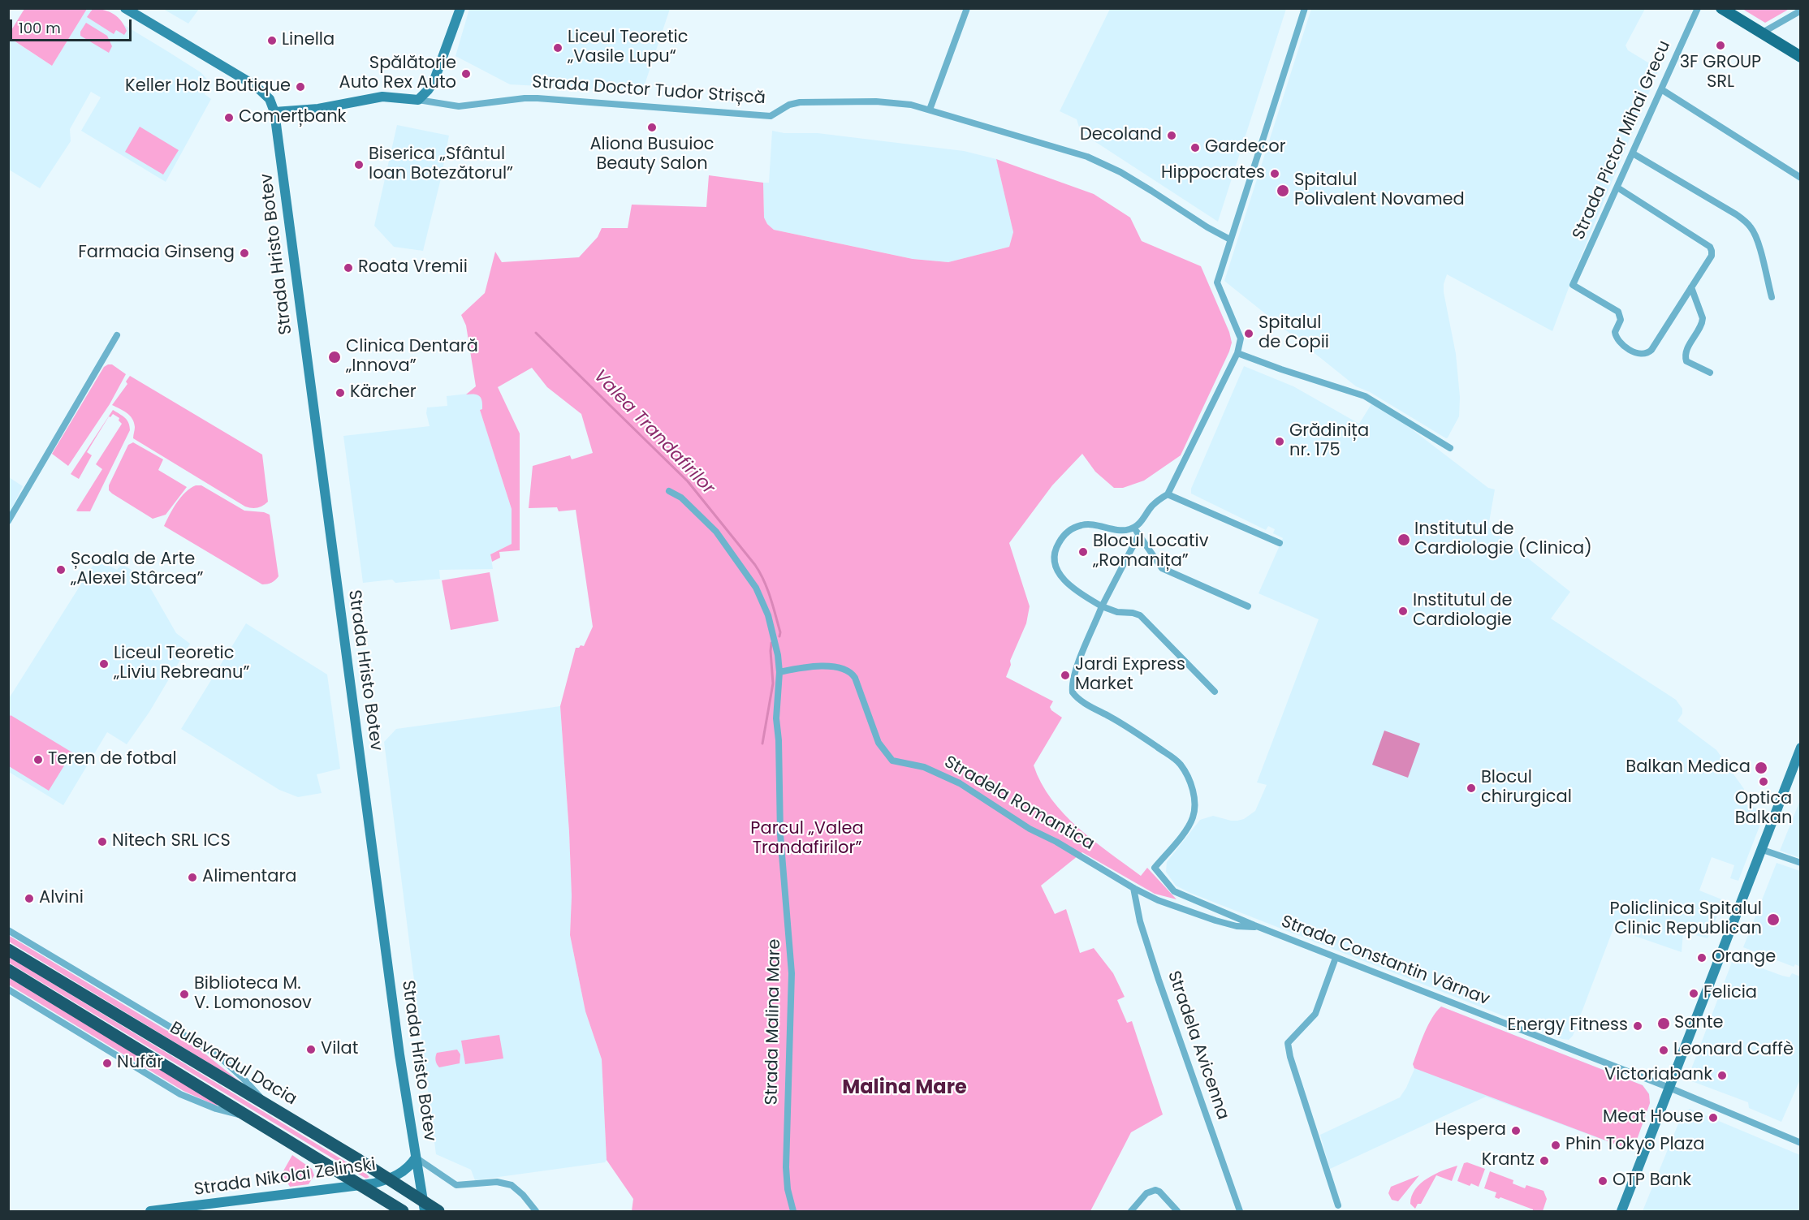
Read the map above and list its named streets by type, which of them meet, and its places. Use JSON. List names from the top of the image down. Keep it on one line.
{"streets":{"highway":["Bulevardul Dacia"],"main road":["Strada Doctor Tudor Strișcă","Strada Hristo Botev","Strada Nikolai Zelinski"],"street":["Strada Pictor Mihai Grecu","Stradela Romantica","Strada Constantin Vârnav","Strada Malina Mare","Stradela Avicenna"]},"crossings":[["Strada Doctor Tudor Strișcă","Strada Hristo Botev"],["Strada Hristo Botev","Bulevardul Dacia"],["Strada Hristo Botev","Strada Nikolai Zelinski"],["Stradela Romantica","Strada Constantin Vârnav"],["Stradela Romantica","Strada Malina Mare"],["Stradela Romantica","Stradela Avicenna"],["Bulevardul Dacia","Strada Nikolai Zelinski"]],"districts":["Malina Mare"],"water":["Valea Trandafirilor"],"parks":["Parcul „Valea Trandafirilor”"],"places":["Linella","3F GROUP SRL","Liceul Teoretic „Vasile Lupu“","Spălătorie Auto Rex Auto","Keller Holz Boutique","Comerțbank","Aliona Busuioc Beauty Salon","Decoland","Gardecor","Biserica „Sfântul Ioan Botezătorul”","Hippocrates","Spitalul Polivalent Novamed","Farmacia Ginseng","Roata Vremii","Spitalul de Copii","Clinica Dentară „Innova”","Kärcher","Grădinița nr. 175","Institutul de Cardiologie (Clinica)","Blocul Locativ „Romanița”","Școala de Arte „Alexei Stârcea”","Institutul de Cardiologie","Liceul Teoretic „Liviu Rebreanu”","Jardi Express Market","Teren de fotbal","Balkan Medica","Optica Balkan","Blocul chirurgical","Nitech SRL ICS","Alimentara","Alvini","Policlinica Spitalul Clinic Republican","Orange","Felicia","Biblioteca M. V. Lomonosov","Sante","Energy Fitness","Vilat","Leonard Caffè","Nufăr","Victoriabank","Meat House","Hespera","Phin Tokyo Plaza","Krantz","OTP Bank"],"scale_bar":"100 m"}
